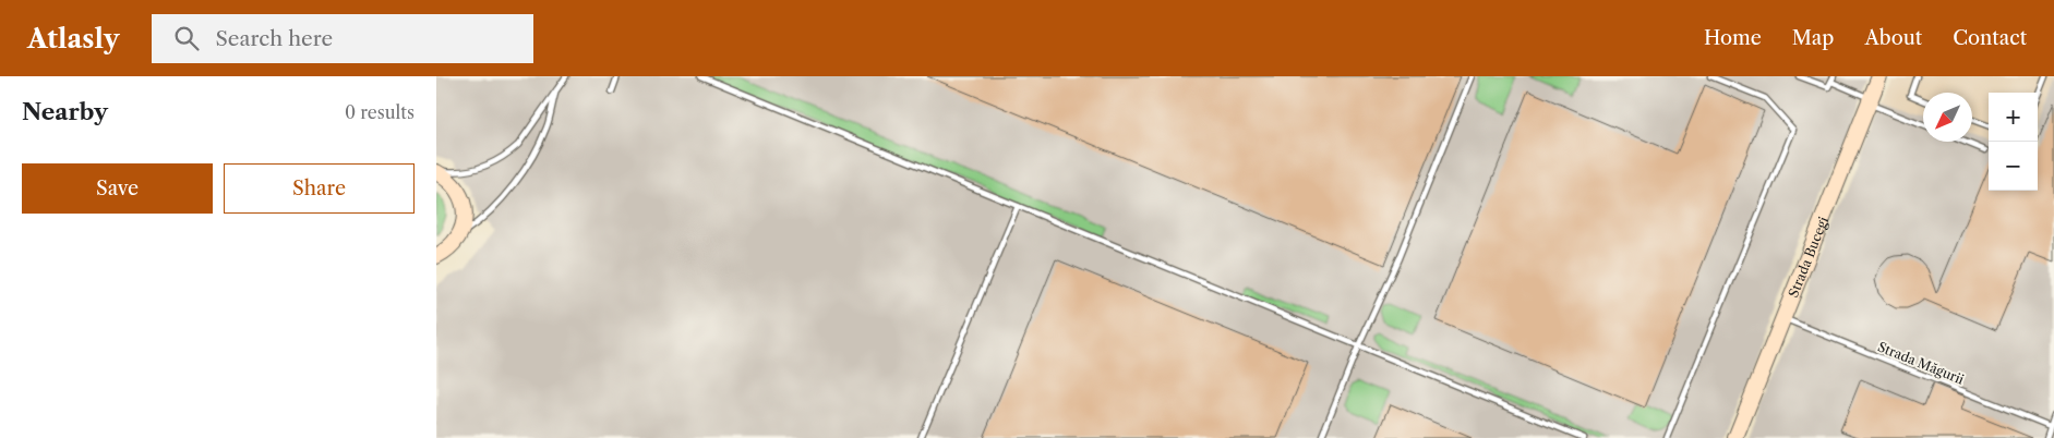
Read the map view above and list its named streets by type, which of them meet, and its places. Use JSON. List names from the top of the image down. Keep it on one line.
{"streets":{"street":["Strada Bucegi"],"lane":["Strada Măgurii"]},"crossings":[["Strada Bucegi","Strada Măgurii"]],"north":"bottom left","page":{"header":"Atlasly","search":"Search here","nav":["Home","Map","About","Contact"],"heading":["Nearby","0 results"],"map_buttons":["+","−"],"buttons":["Save","Share"]}}
